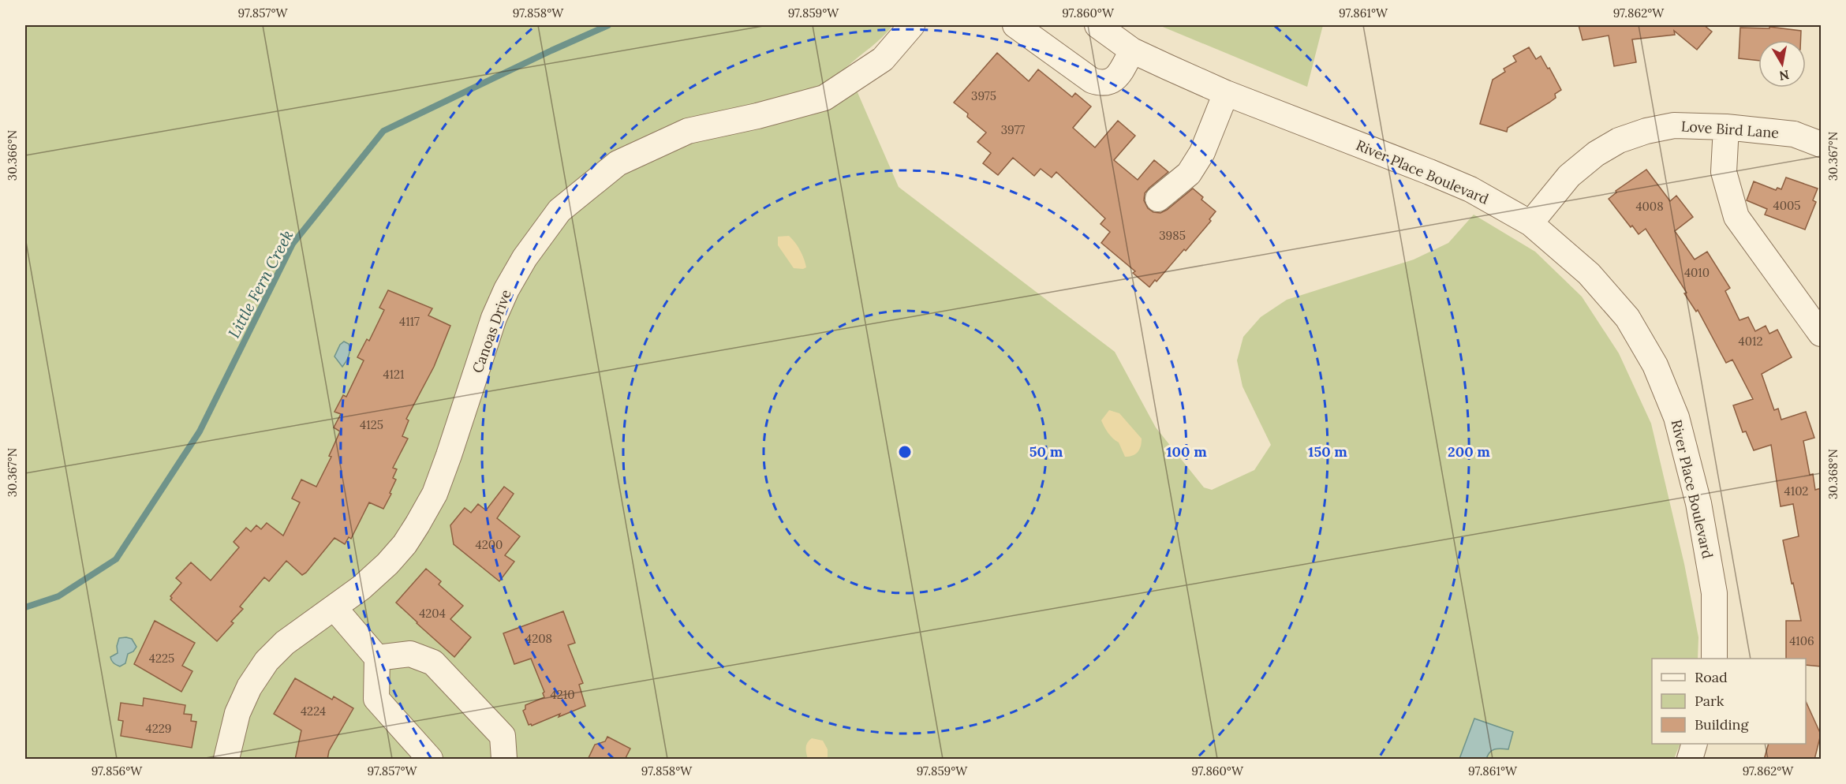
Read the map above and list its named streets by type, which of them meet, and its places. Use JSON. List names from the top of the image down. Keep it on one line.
{"streets":{"street":["Love Bird Lane","River Place Boulevard","Canoas Drive"]},"crossings":[["Love Bird Lane","River Place Boulevard"]],"water":["Little Fern Creek"],"house_numbers":["3975","3977","4005","4008","3985","4010","4117","4012","4121","4125","4102","4200","4204","4208","4106","4225","4210","4224","4229"],"legend":["Road","Park","Building"],"north":"bottom","coordinates":["97.857°W","97.858°W","97.859°W","97.860°W","97.861°W","97.862°W","30.366°N","30.367°N","30.368°N","97.856°W"],"rings":["50 m","100 m","150 m","200 m"]}
